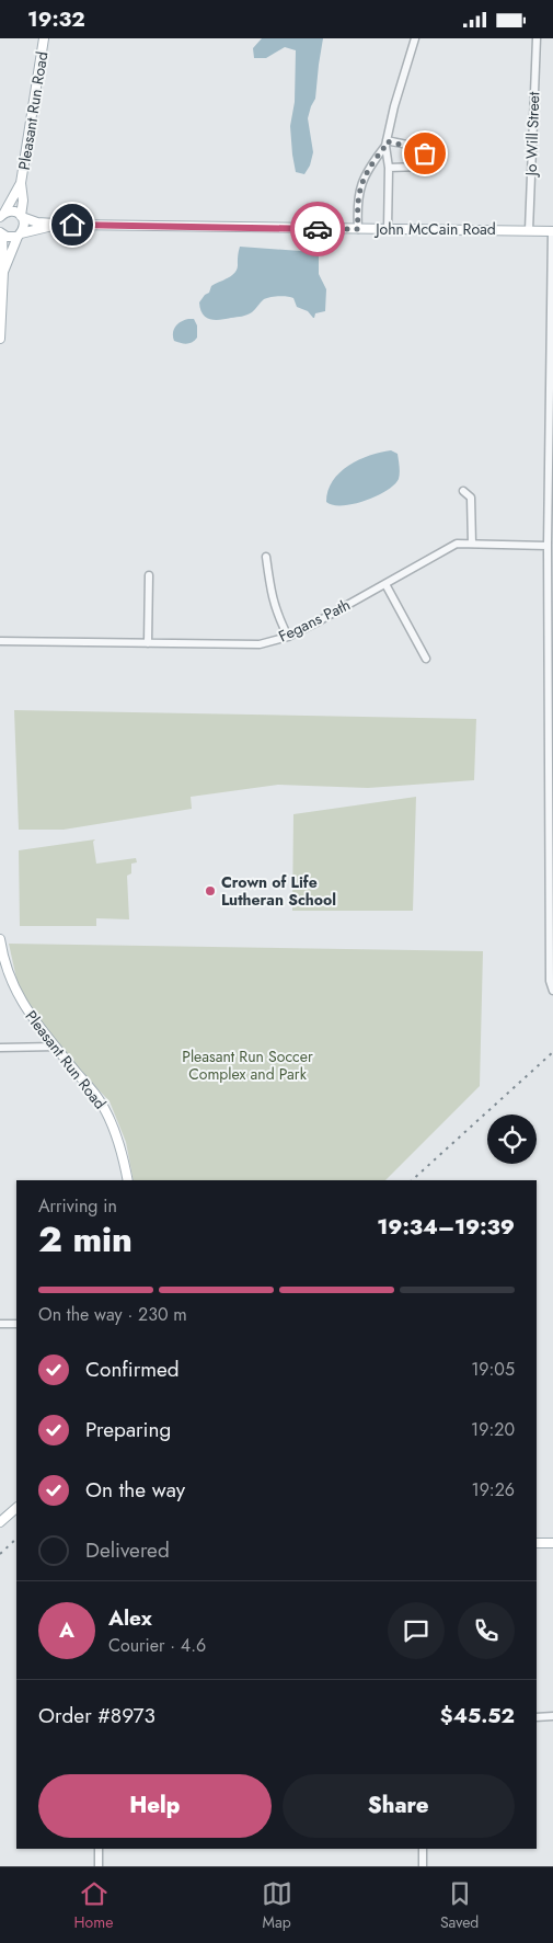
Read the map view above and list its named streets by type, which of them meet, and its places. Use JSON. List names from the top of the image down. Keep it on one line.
{"streets":{"main road":["Pleasant Run Road","John McCain Road"],"street":["Jo Will Street","Fegans Path"]},"crossings":[["Pleasant Run Road","John McCain Road"],["Jo Will Street","John McCain Road"]],"parks":["Pleasant Run Soccer Complex and Park"],"places":["Crown of Life Lutheran School"],"page":{"status":"19:32","heading":["2 min","Arriving in","19:34–19:39"],"panel":["Alex","Courier · 4.6","Order #8973","$45.52"],"bar":"On the way · 230 m","list":[["Confirmed","19:05"],["Preparing","19:20"],["On the way","19:26"],"Delivered"],"round":"A","buttons":["Help","Share"],"tabs":["Home","Map","Saved"]}}
